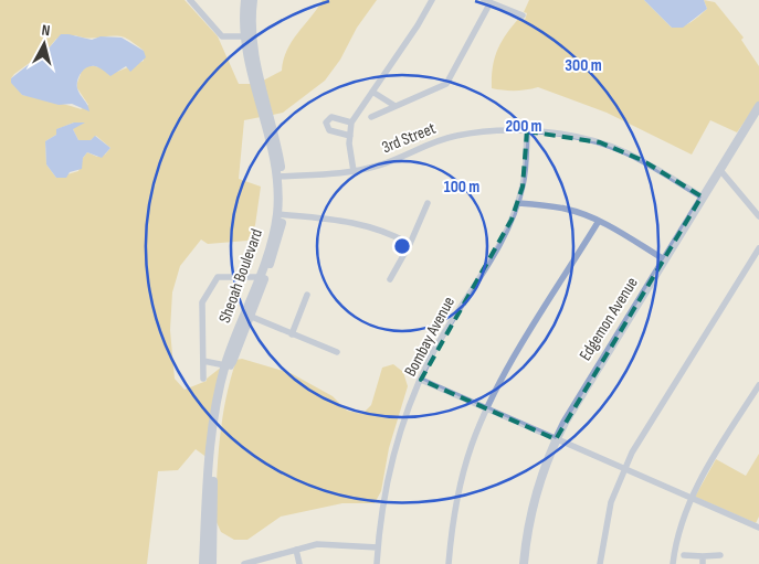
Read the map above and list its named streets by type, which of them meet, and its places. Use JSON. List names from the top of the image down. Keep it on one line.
{"streets":{"street":["3rd Street","Sheoah Boulevard","Edgemon Avenue","Bombay Avenue"]},"crossings":[["3rd Street","Sheoah Boulevard"],["3rd Street","Edgemon Avenue"],["3rd Street","Bombay Avenue"]],"north":"top","rings":["300 m","200 m","100 m"]}
